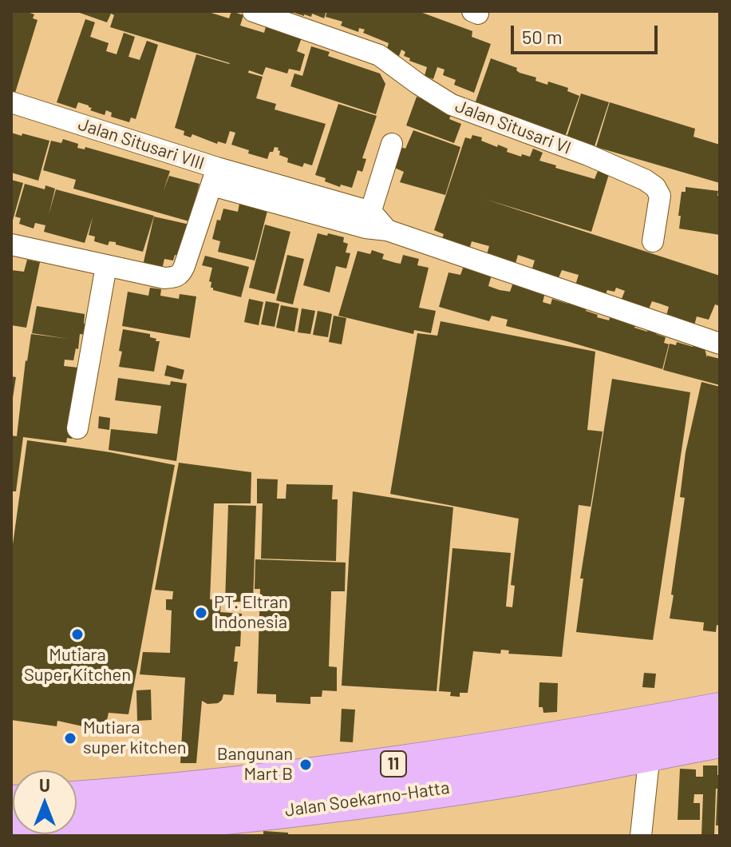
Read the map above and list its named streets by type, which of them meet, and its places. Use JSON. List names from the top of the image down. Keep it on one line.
{"streets":{"highway":["11","Jalan Soekarno-Hatta"],"street":["Jalan Situsari VI","Jalan Situsari VIII"]},"places":["PT. Eltran Indonesia","Mutiara Super Kitchen","Mutiara super kitchen","Bangunan Mart B"],"scale_bar":"50 m","north":"top"}
